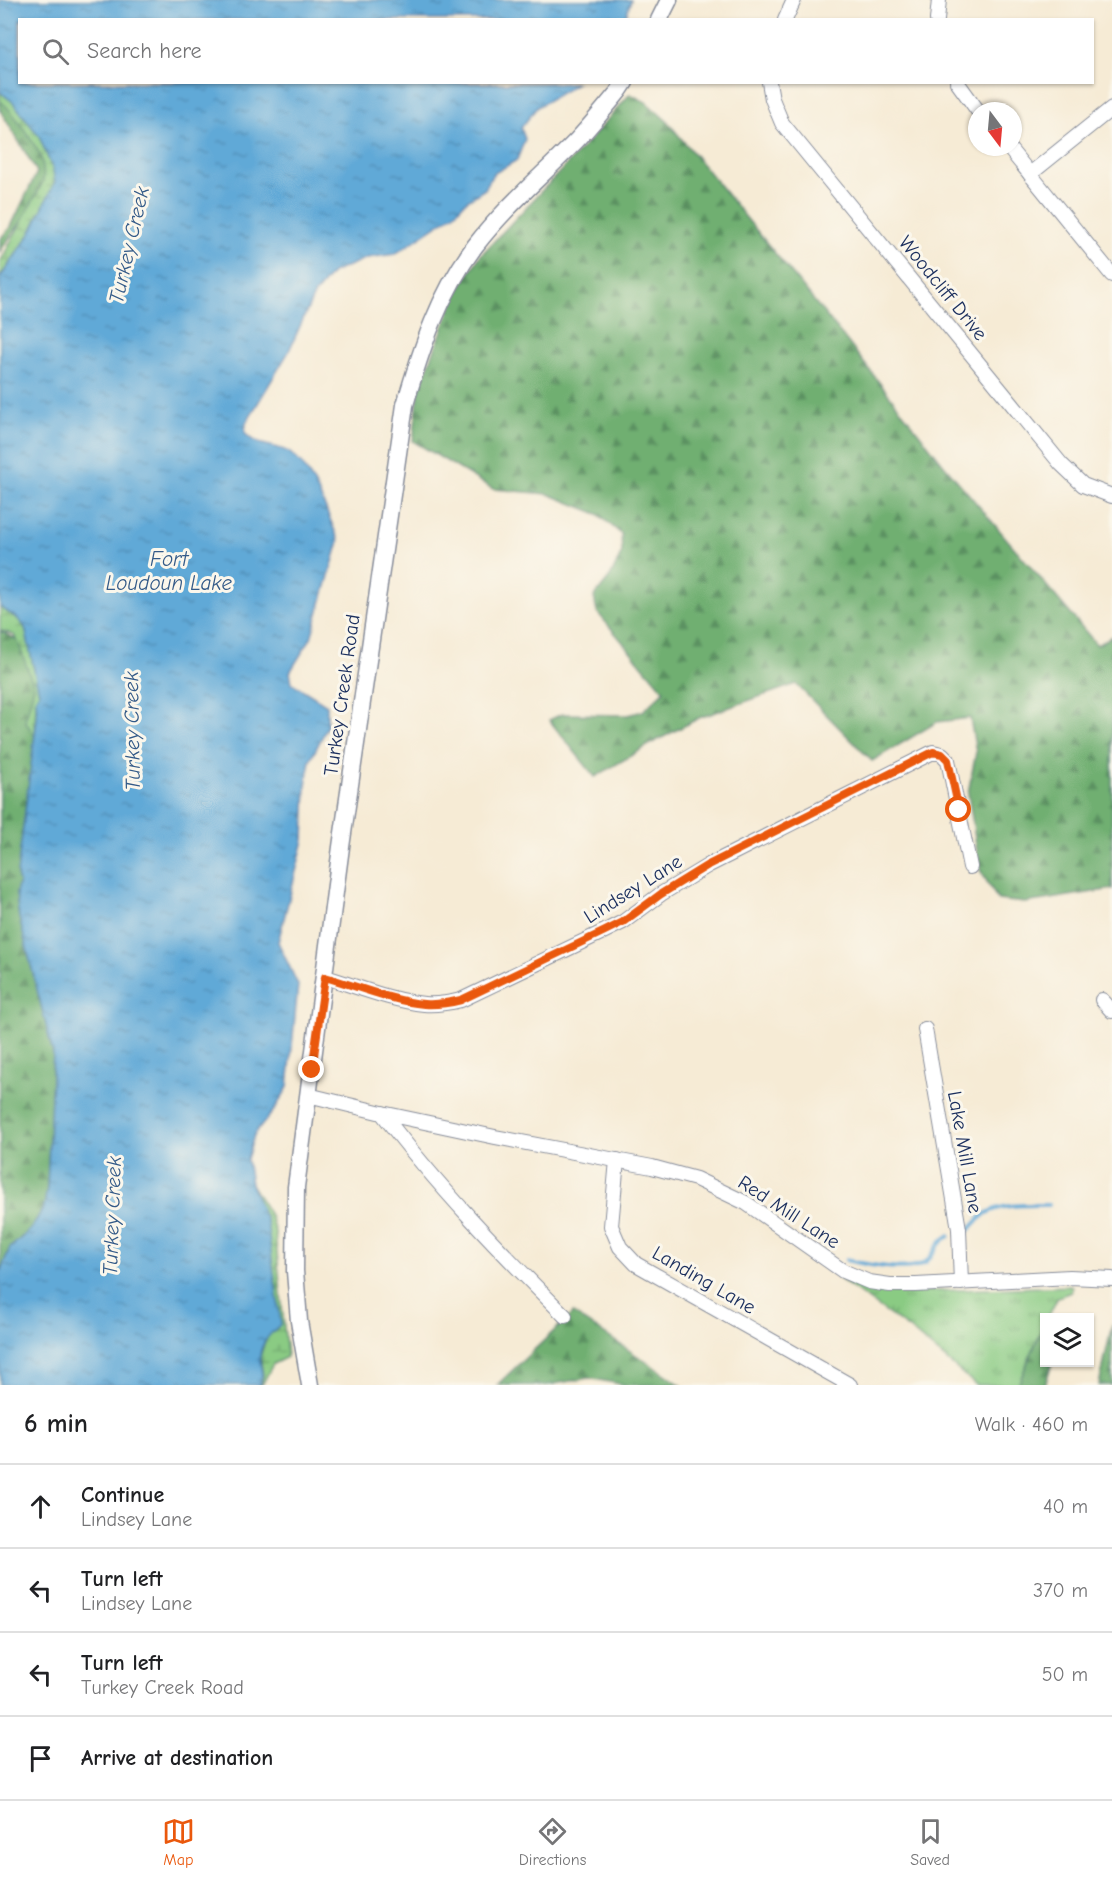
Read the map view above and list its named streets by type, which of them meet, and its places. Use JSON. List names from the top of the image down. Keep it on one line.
{"streets":{"street":["Woodcliff Drive","Turkey Creek Road","Lindsey Lane","Lake Mill Lane","Red Mill Lane","Landing Lane"]},"crossings":[["Turkey Creek Road","Lindsey Lane"],["Turkey Creek Road","Red Mill Lane"],["Lake Mill Lane","Red Mill Lane"],["Red Mill Lane","Landing Lane"]],"water":["Turkey Creek","Fort Loudoun Lake"],"north":"bottom","page":{"search":"Search here","heading":["6 min","Walk · 460 m"],"list":[["Continue","Lindsey Lane","40 m"],["Turn left","Lindsey Lane","370 m"],["Turn left","Turkey Creek Road","50 m"],"Arrive at destination"],"nav":["Map","Directions","Saved"]}}
